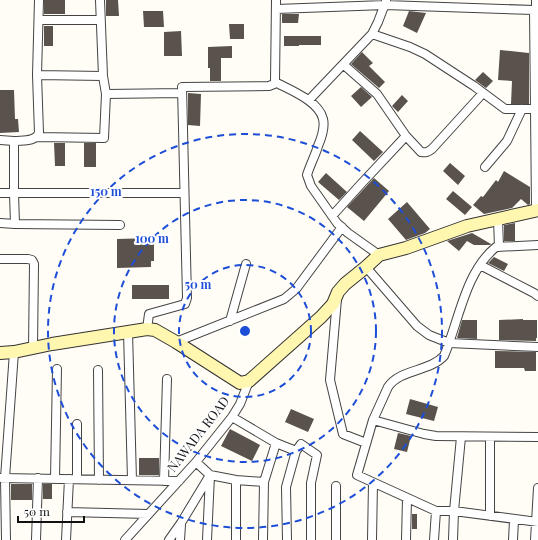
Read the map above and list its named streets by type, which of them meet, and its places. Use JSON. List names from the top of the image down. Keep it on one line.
{"streets":{"street":["NAWADA ROAD"]},"scale_bar":"50 m","rings":["150 m","100 m","50 m"]}
